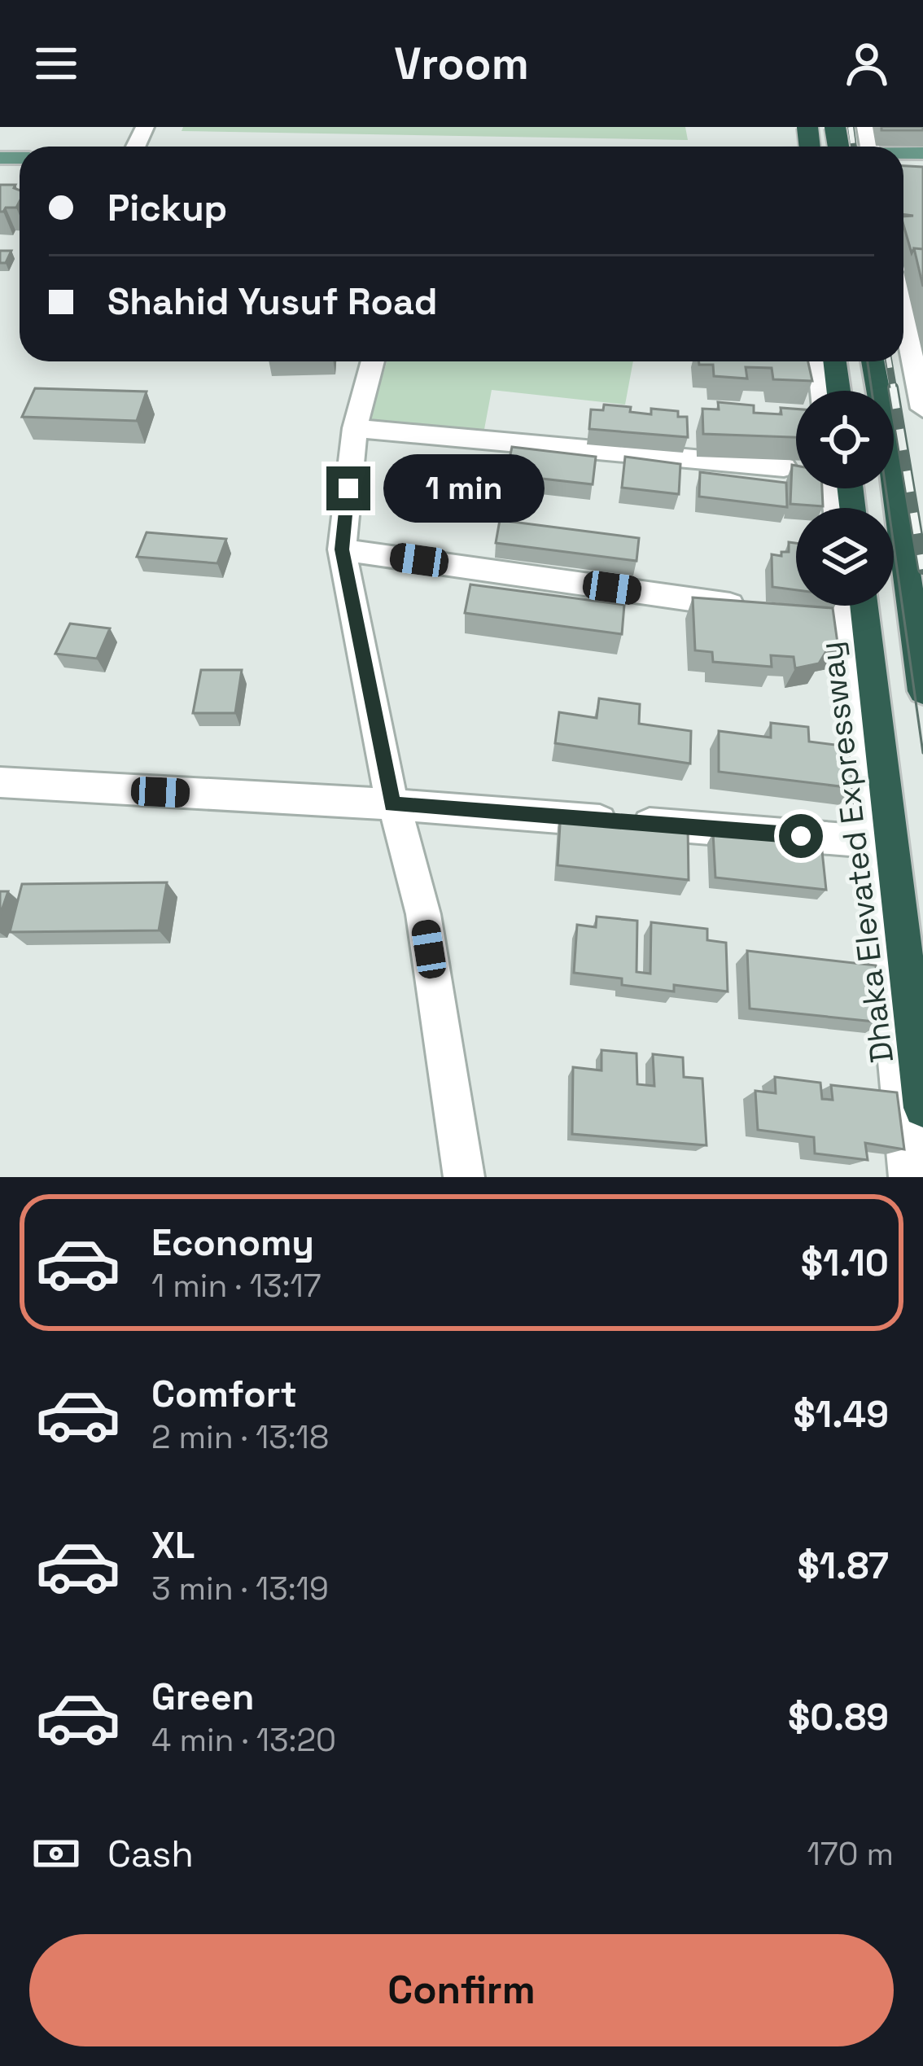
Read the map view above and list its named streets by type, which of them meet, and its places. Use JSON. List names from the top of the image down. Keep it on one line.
{"streets":{"highway":["Dhaka Elevated Expressway"]},"page":{"header":"Vroom","banner":["Pickup","Shahid Yusuf Road"],"bubble":"1 min","list":[{"name":"Economy","note":"1 min · 13:17","value":"$1.10"},{"name":"Comfort","note":"2 min · 13:18","value":"$1.49"},{"name":"XL","note":"3 min · 13:19","value":"$1.87"},{"name":"Green","note":"4 min · 13:20","value":"$0.89"}],"pay":["Cash","170 m"],"buttons":"Confirm"}}
